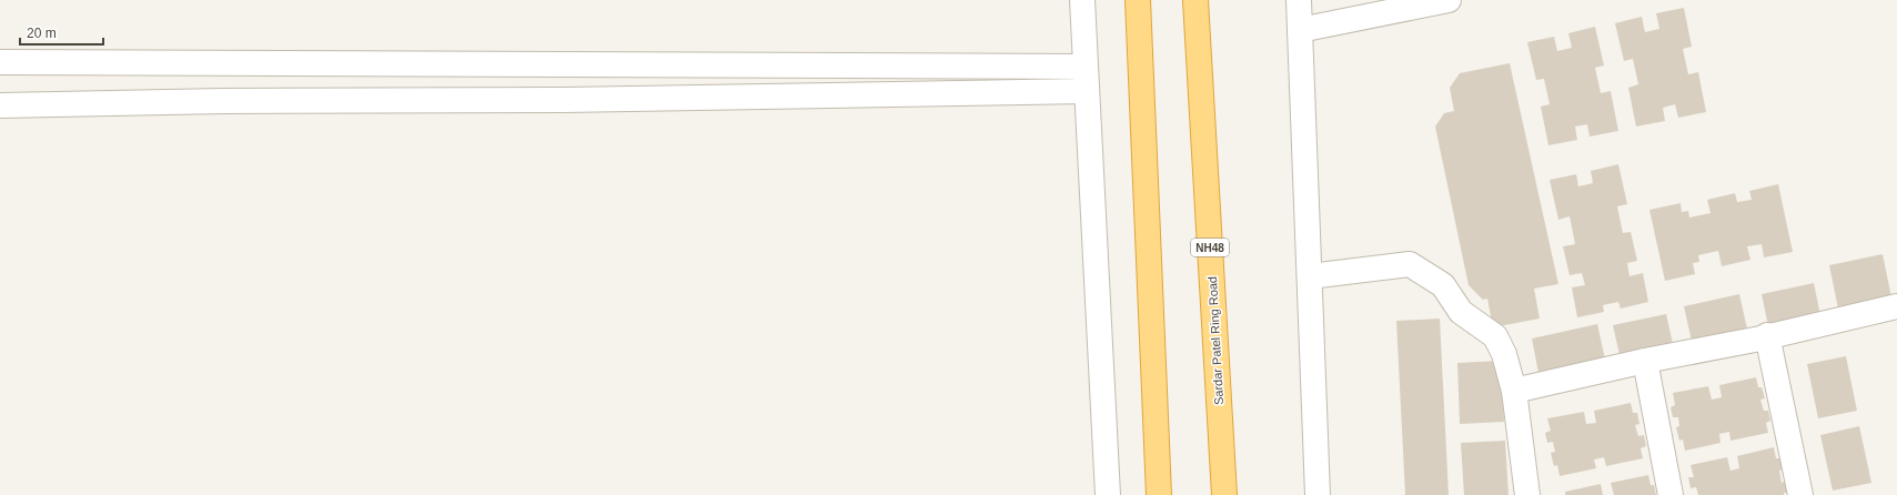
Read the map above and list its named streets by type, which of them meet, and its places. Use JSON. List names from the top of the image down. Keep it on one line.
{"streets":{"highway":["NH48","Sardar Patel Ring Road"]},"scale_bar":"20 m"}
